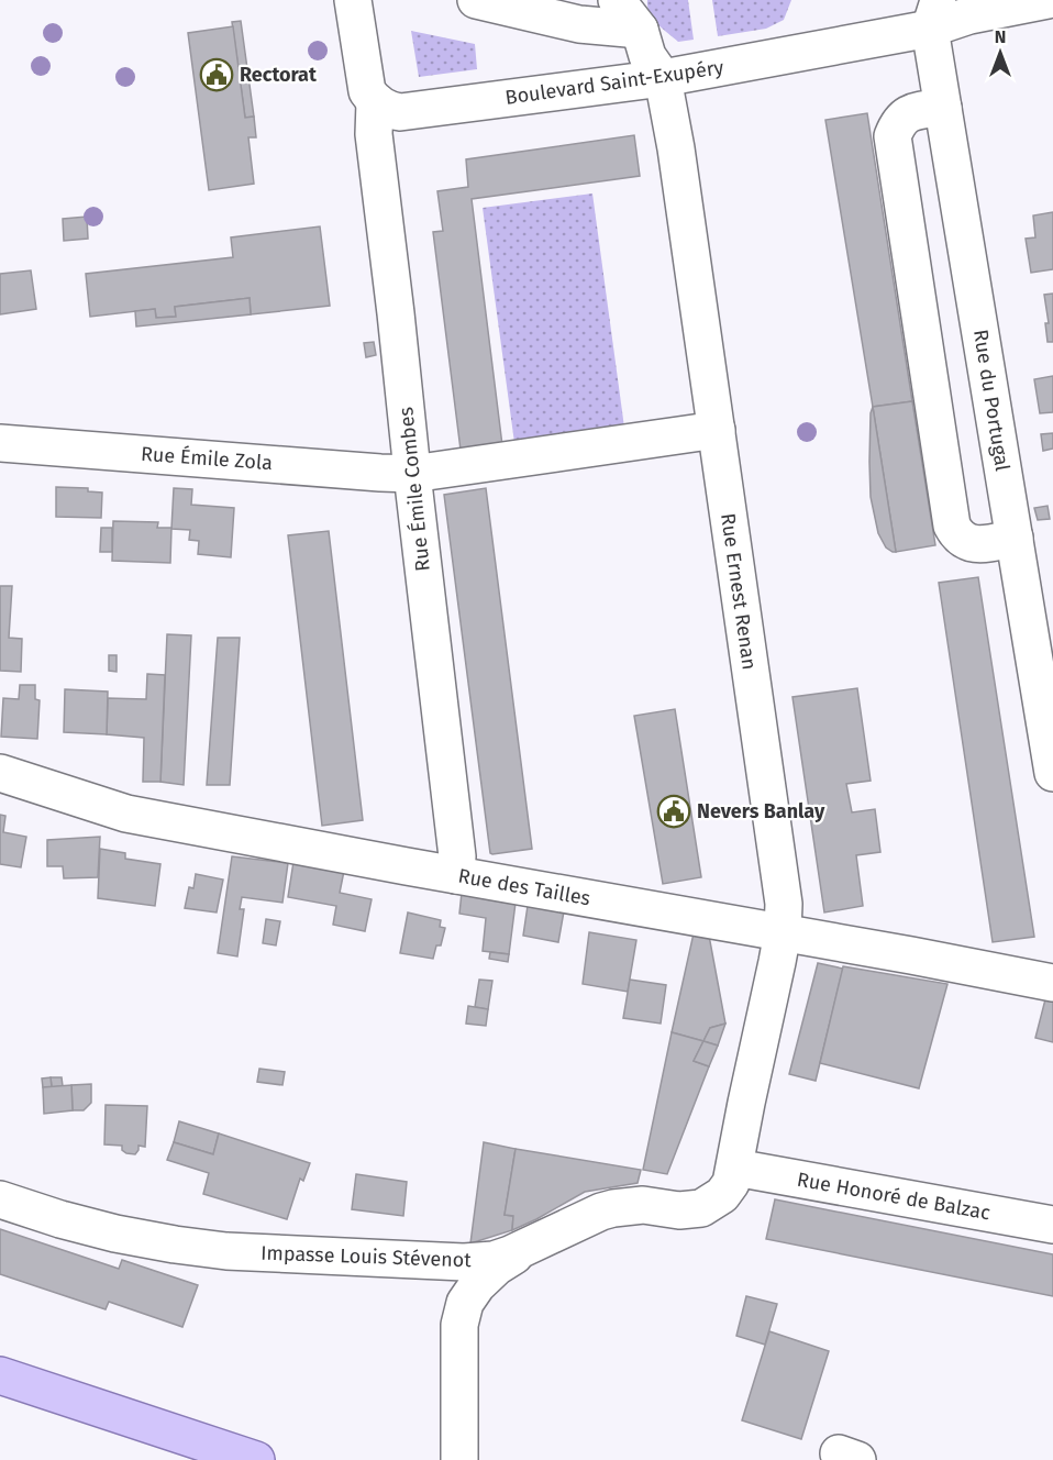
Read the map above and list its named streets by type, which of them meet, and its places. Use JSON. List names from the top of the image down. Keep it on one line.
{"streets":{"street":["Boulevard Saint-Exupéry","Rue du Portugal","Rue Émile Zola","Rue Émile Combes","Rue Ernest Renan","Rue des Tailles","Rue Honoré de Balzac","Impasse Louis Stévenot"]},"crossings":[["Boulevard Saint-Exupéry","Rue du Portugal"],["Boulevard Saint-Exupéry","Rue Émile Combes"],["Boulevard Saint-Exupéry","Rue Ernest Renan"],["Rue Émile Zola","Rue Émile Combes"],["Rue Émile Zola","Rue Ernest Renan"],["Rue Émile Combes","Rue des Tailles"],["Rue Ernest Renan","Rue des Tailles"],["Rue Ernest Renan","Rue Honoré de Balzac"],["Rue Ernest Renan","Impasse Louis Stévenot"],["Rue Honoré de Balzac","Impasse Louis Stévenot"]],"places":{"public building":["Rectorat","Nevers Banlay"]},"north":"top"}
